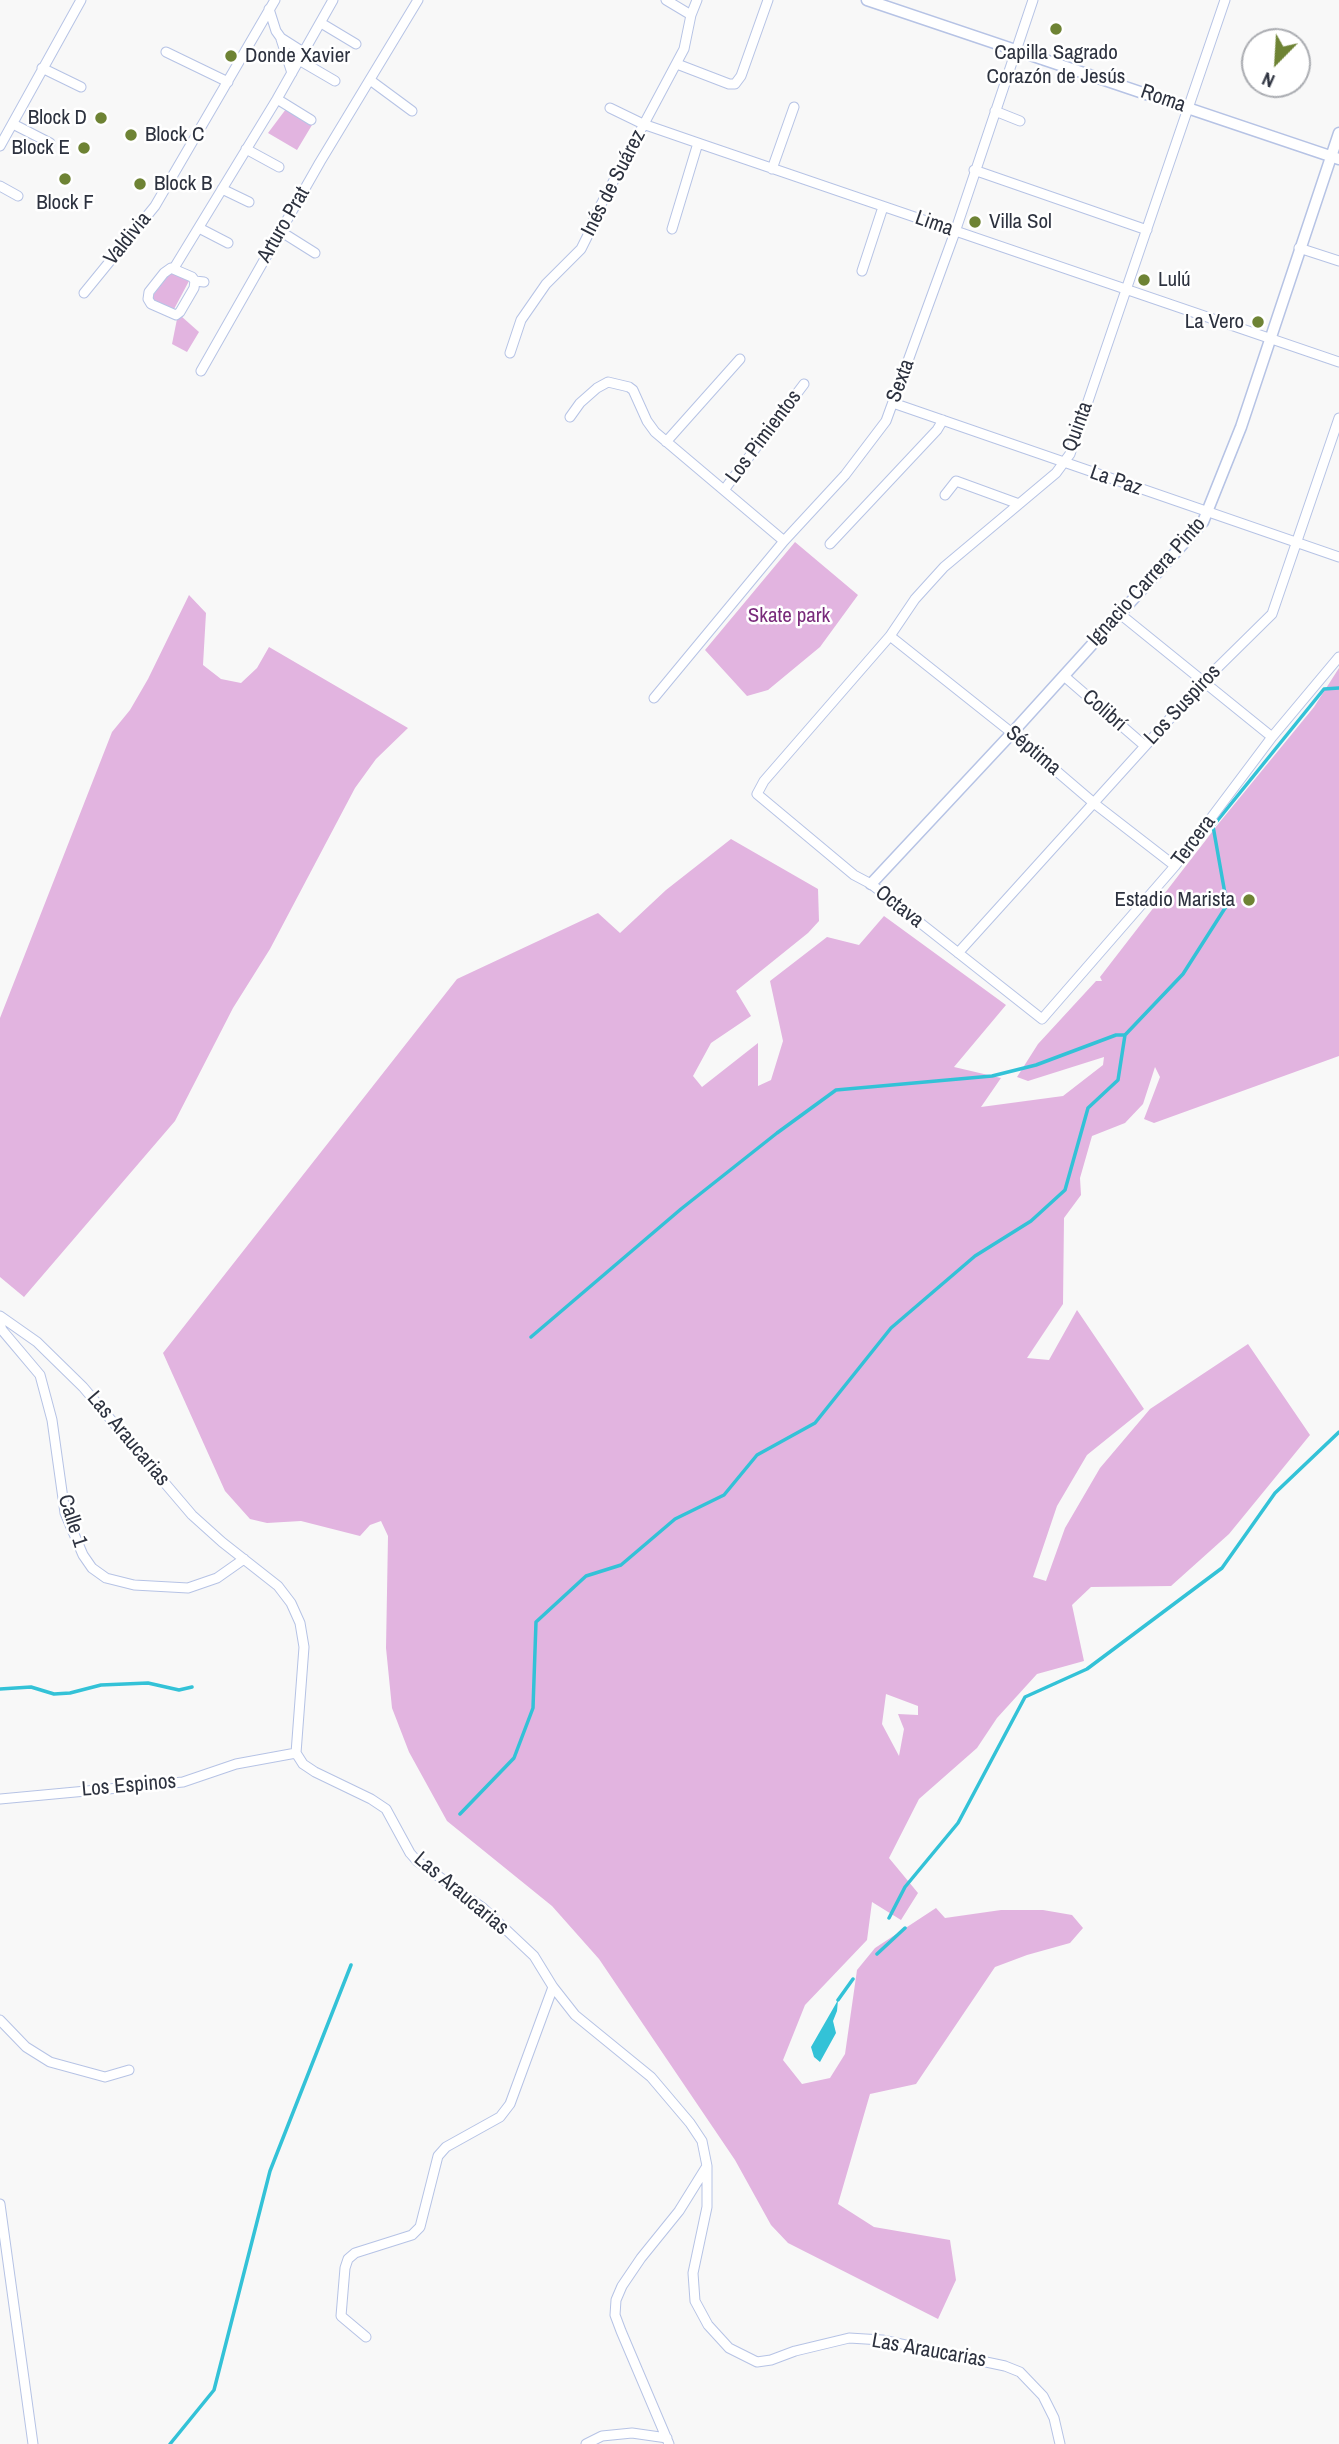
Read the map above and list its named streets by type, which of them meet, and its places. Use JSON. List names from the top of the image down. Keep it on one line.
{"streets":{"street":["Roma","Inés de Suárez","Lima","Arturo Prat","Valdivia","Sexta","Quinta","Los Pimientos","La Paz","Ignacio Carrera Pinto","Los Suspiros","Colibrí","Séptima","Tercera","Octava","Las Araucarias","Calle 1","Los Espinos"]},"crossings":[["Roma","Sexta"],["Roma","Quinta"],["Roma","Ignacio Carrera Pinto"],["Inés de Suárez","Lima"],["Lima","Sexta"],["Lima","Quinta"],["Lima","Ignacio Carrera Pinto"],["Sexta","La Paz"],["Quinta","La Paz"],["Quinta","Séptima"],["Quinta","Octava"],["La Paz","Ignacio Carrera Pinto"],["La Paz","Los Suspiros"],["Ignacio Carrera Pinto","Colibrí"],["Ignacio Carrera Pinto","Séptima"],["Ignacio Carrera Pinto","Octava"],["Los Suspiros","Colibrí"],["Los Suspiros","Séptima"],["Los Suspiros","Octava"],["Séptima","Tercera"],["Tercera","Octava"],["Las Araucarias","Calle 1"],["Las Araucarias","Los Espinos"]],"parks":["Skate park"],"places":["Capilla Sagrado Corazón de Jesús","Donde Xavier","Block D","Block C","Block E","Block F","Block B","Villa Sol","Lulú","La Vero","Estadio Marista"],"north":"bottom left"}
